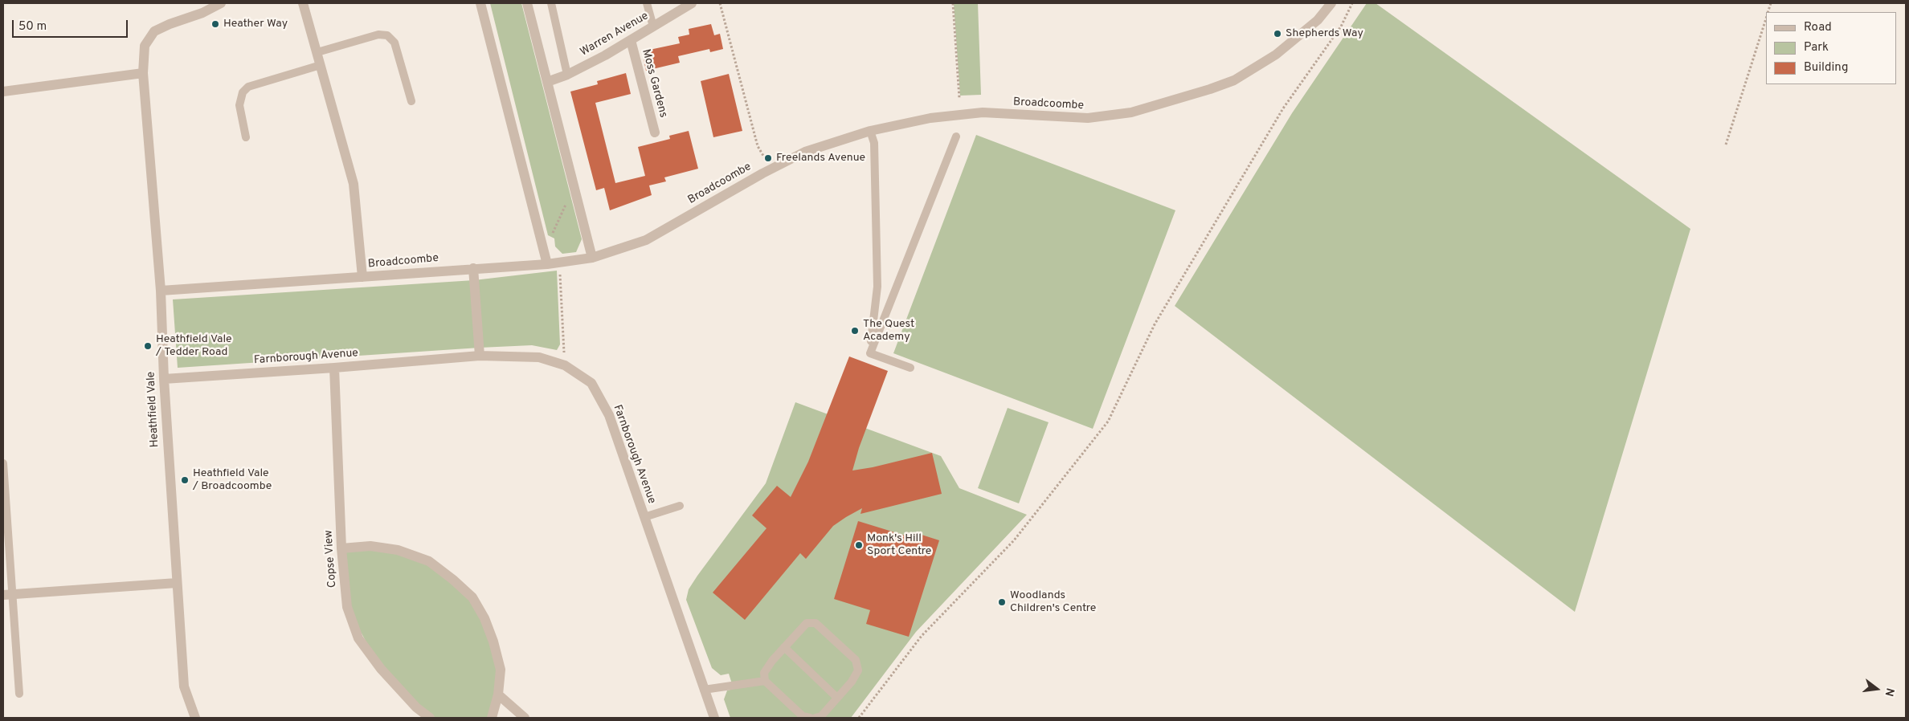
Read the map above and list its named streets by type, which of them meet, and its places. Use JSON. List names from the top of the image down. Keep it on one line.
{"streets":{"street":["Warren Avenue","Moss Gardens","Broadcoombe","Farnborough Avenue","Heathfield Vale","Copse View"]},"crossings":[["Warren Avenue","Moss Gardens"],["Broadcoombe","Heathfield Vale"],["Farnborough Avenue","Heathfield Vale"],["Farnborough Avenue","Copse View"]],"places":["Heather Way","Shepherds Way","Freelands Avenue","The Quest Academy","Heathfield Vale / Tedder Road","Heathfield Vale / Broadcoombe","Monk's Hill Sport Centre","Woodlands Children's Centre"],"legend":["Road","Park","Building"],"scale_bar":"50 m","north":"right"}
